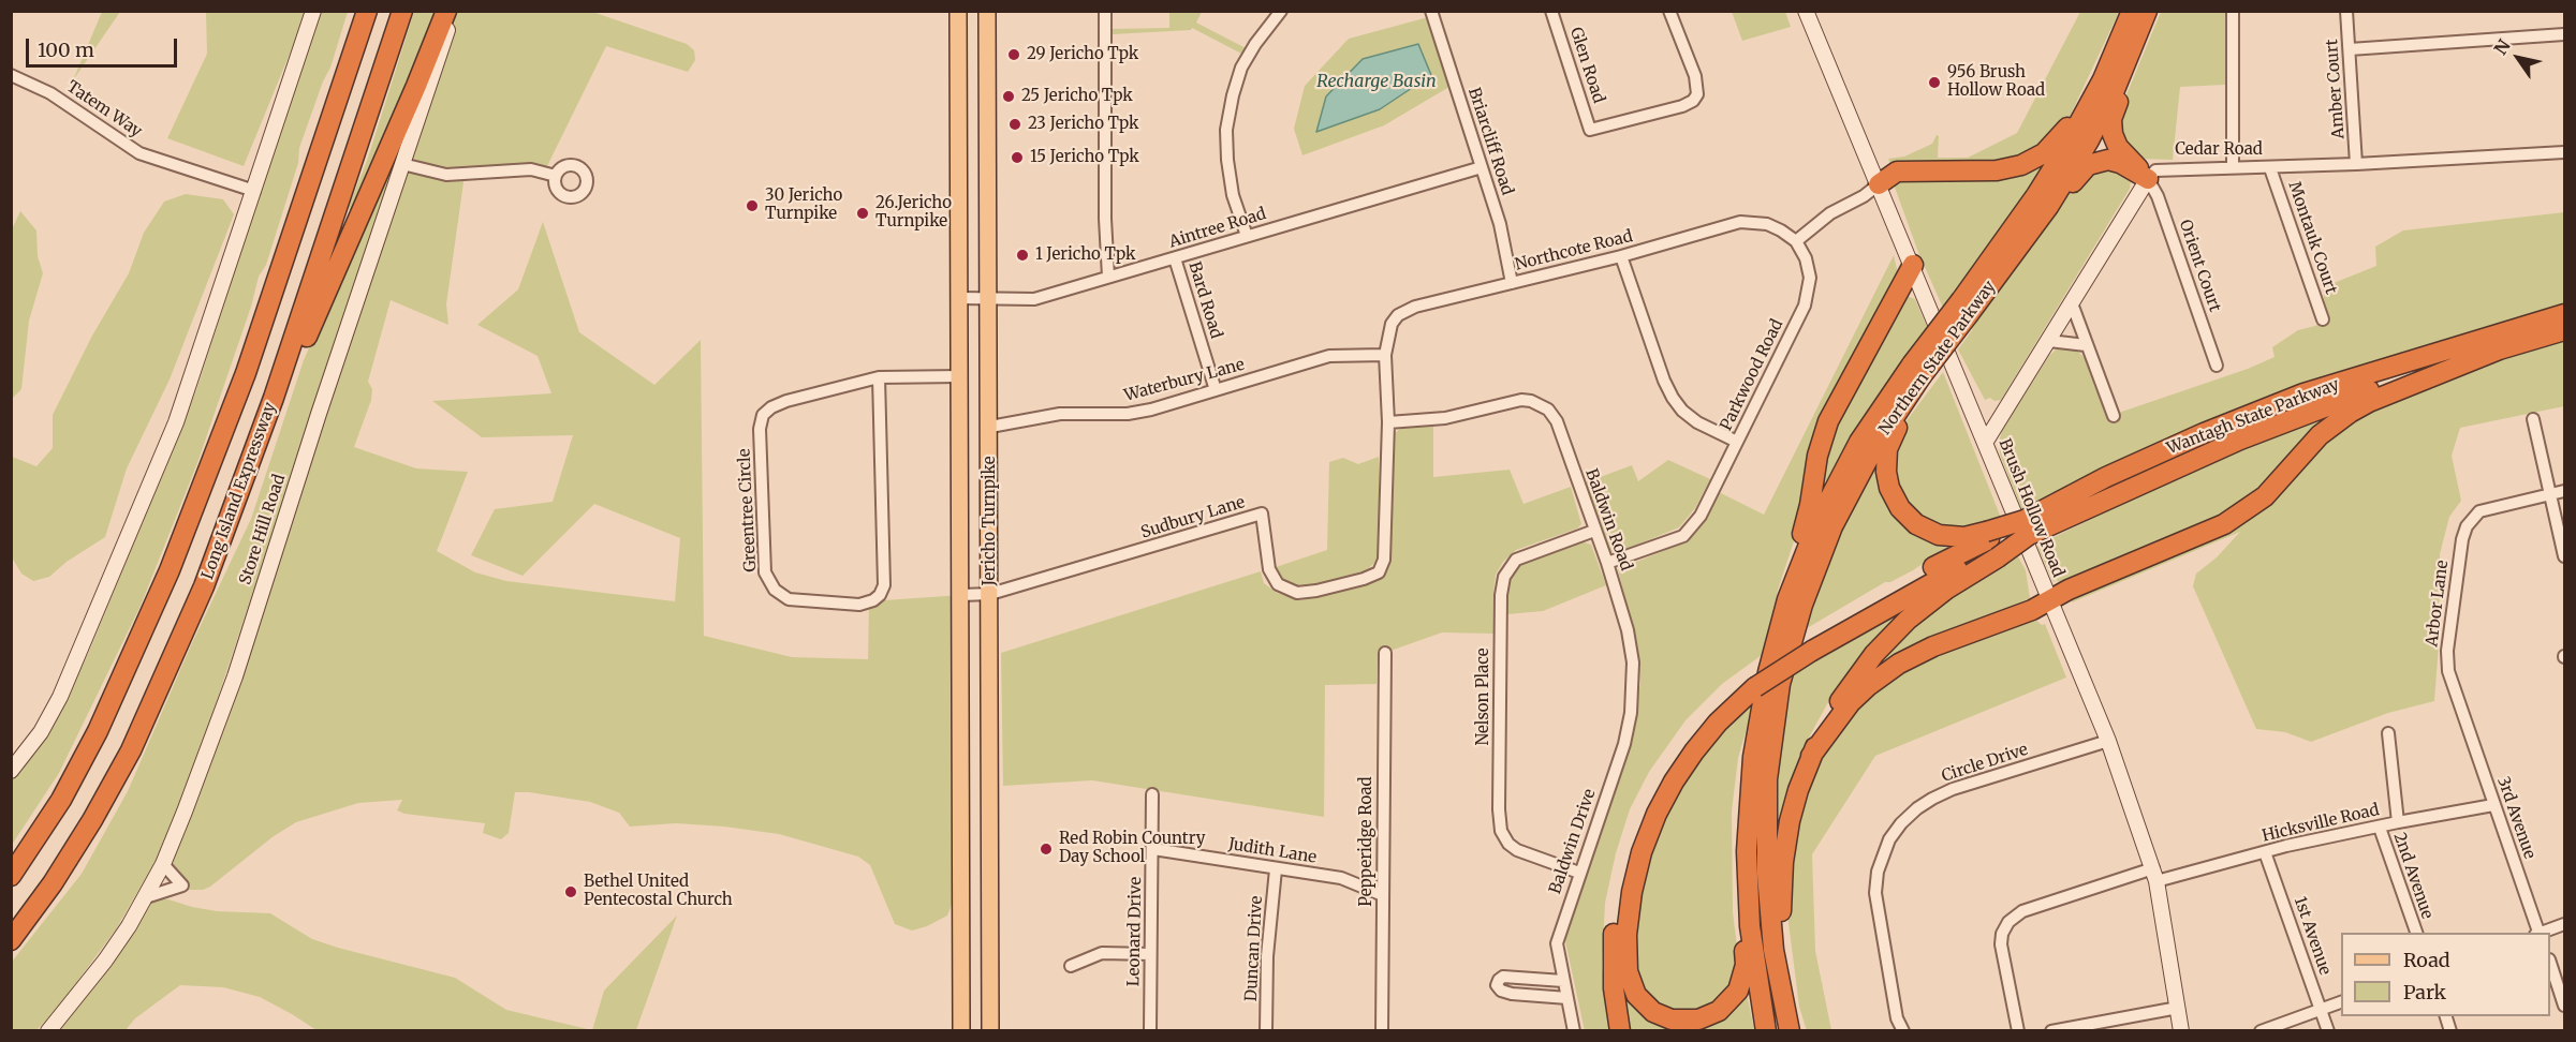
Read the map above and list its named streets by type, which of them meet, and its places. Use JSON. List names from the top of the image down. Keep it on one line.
{"streets":{"highway":["Northern State Parkway","Wantagh State Parkway","Long Island Expressway"],"main road":["Brush Hollow Road","Jericho Turnpike","Store Hill Road"],"street":["Glen Road","Amber Court","Tatem Way","Briarcliff Road","Cedar Road","Aintree Road","Montauk Court","Northcote Road","Orient Court","Bard Road","Parkwood Road","Waterbury Lane","Greentree Circle","Sudbury Lane","Baldwin Road","Arbor Lane","Nelson Place","Circle Drive","3rd Avenue","Hicksville Road","Pepperidge Road","Baldwin Drive","Judith Lane","2nd Avenue","Leonard Drive","1st Avenue","Duncan Drive"]},"crossings":[["Amber Court","Cedar Road"],["Briarcliff Road","Aintree Road"],["Briarcliff Road","Northcote Road"],["Cedar Road","Montauk Court"],["Cedar Road","Orient Court"],["Aintree Road","Bard Road"],["Aintree Road","Jericho Turnpike"],["Northcote Road","Parkwood Road"],["Northcote Road","Waterbury Lane"],["Bard Road","Waterbury Lane"],["Parkwood Road","Baldwin Road"],["Waterbury Lane","Jericho Turnpike"],["Brush Hollow Road","Circle Drive"],["Brush Hollow Road","Hicksville Road"],["Greentree Circle","Jericho Turnpike"],["Sudbury Lane","Baldwin Road"],["Sudbury Lane","Jericho Turnpike"],["Baldwin Road","Nelson Place"],["Baldwin Road","Baldwin Drive"],["Arbor Lane","3rd Avenue"],["Nelson Place","Baldwin Drive"],["3rd Avenue","Hicksville Road"],["Hicksville Road","2nd Avenue"],["Hicksville Road","1st Avenue"],["Pepperidge Road","Judith Lane"],["Judith Lane","Leonard Drive"],["Judith Lane","Duncan Drive"]],"water":["Recharge Basin"],"places":["29 Jericho Tpk","956 Brush Hollow Road","25 Jericho Tpk","23 Jericho Tpk","15 Jericho Tpk","30 Jericho Turnpike","26.Jericho Turnpike","1 Jericho Tpk","Red Robin Country Day School","Bethel United Pentecostal Church"],"legend":["Road","Park"],"scale_bar":"100 m","north":"top left"}
